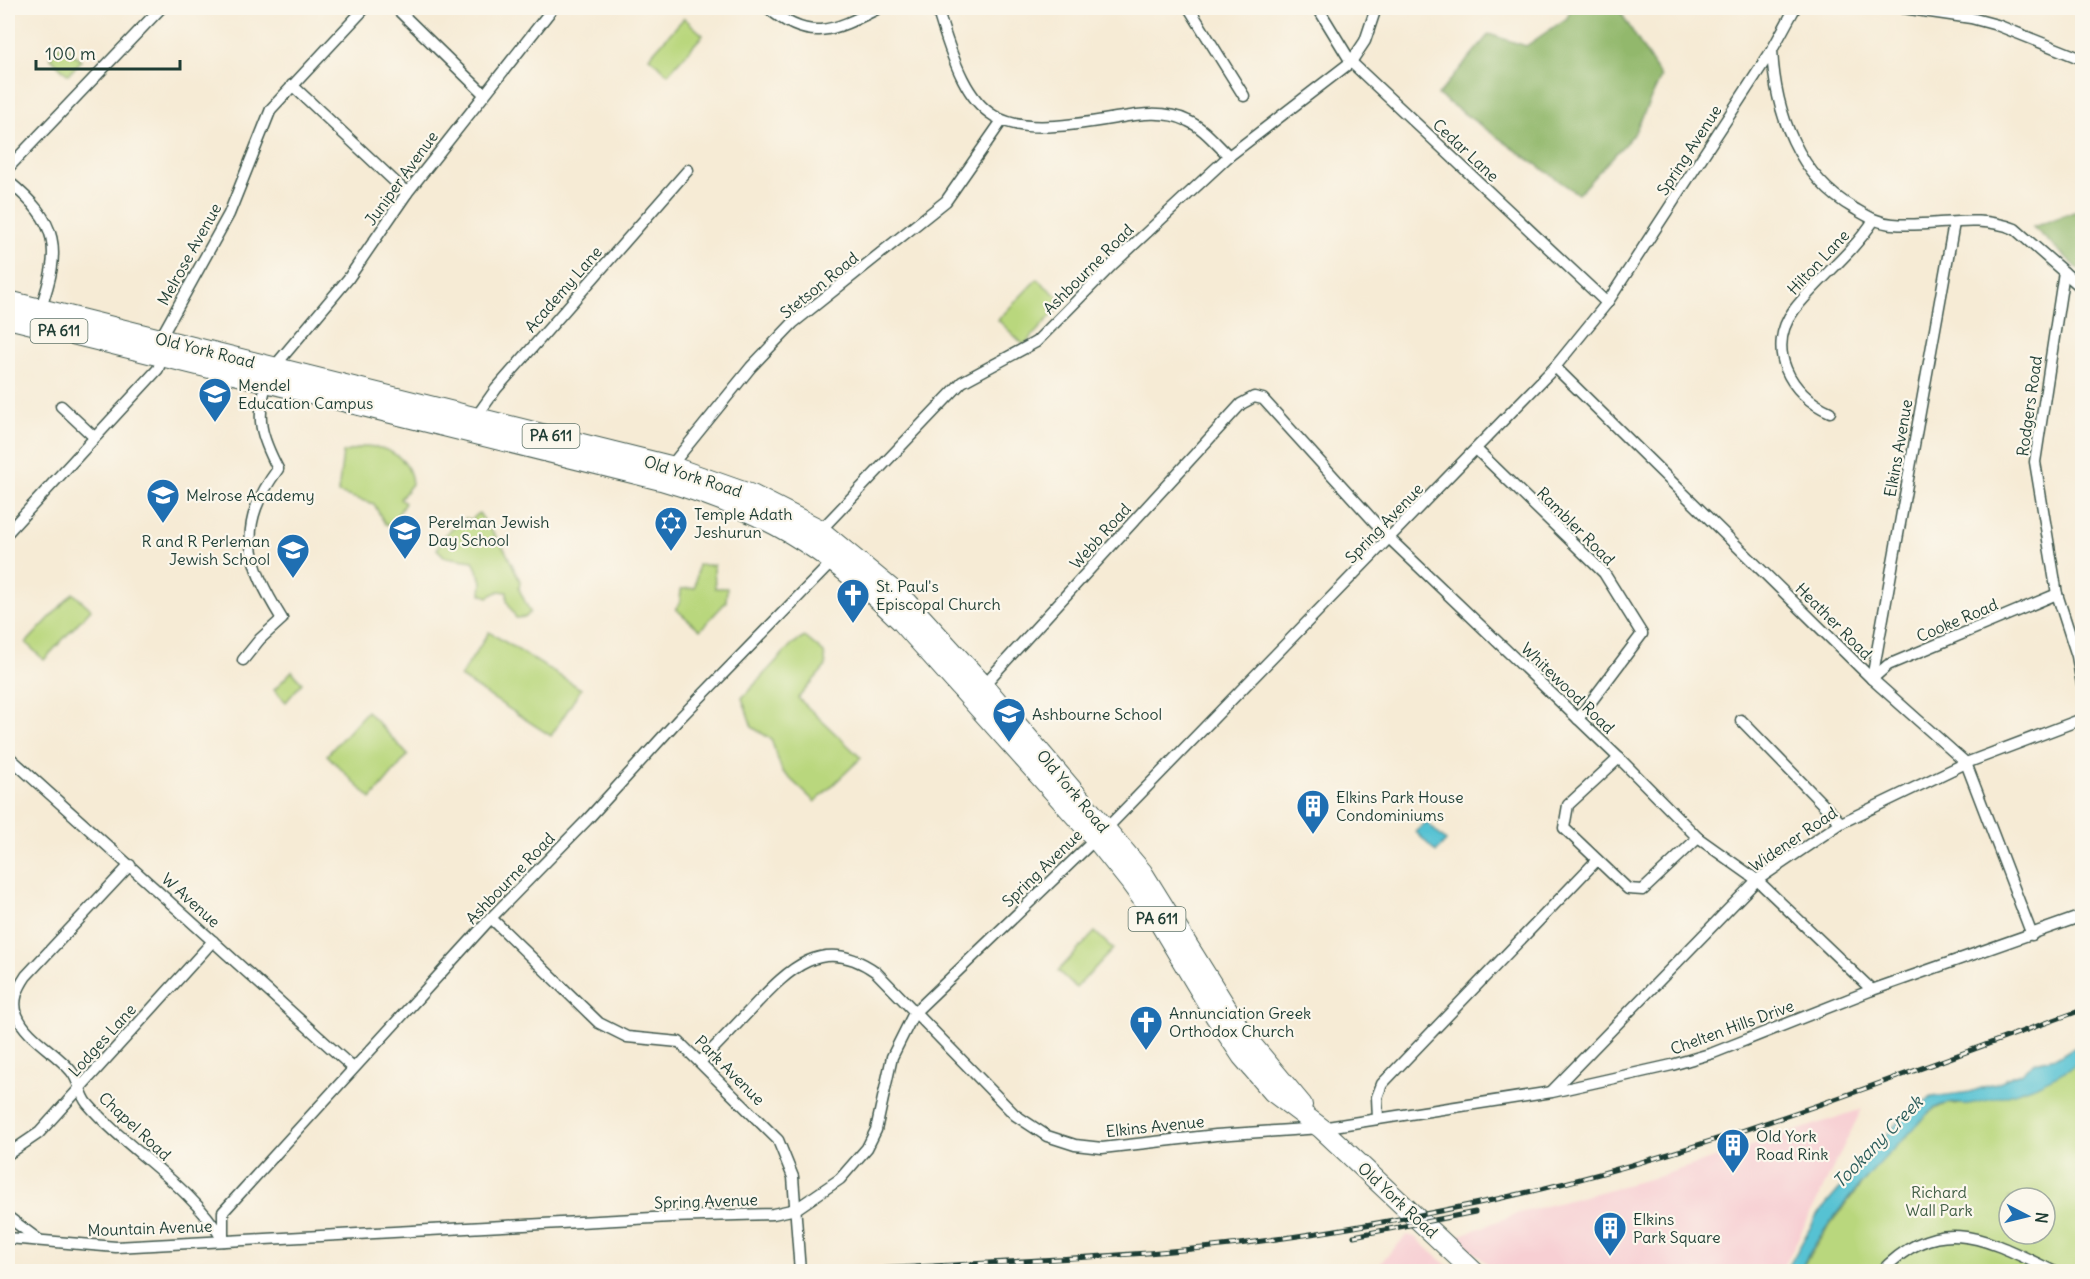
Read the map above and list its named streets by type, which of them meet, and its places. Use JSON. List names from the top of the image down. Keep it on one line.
{"streets":{"highway":["PA 611","Old York Road"],"street":["Cedar Lane","Spring Avenue","Juniper Avenue","Melrose Avenue","Hilton Lane","Ashbourne Road","Stetson Road","Academy Lane","Rodgers Road","Elkins Avenue","Rambler Road","Webb Road","Cooke Road","Heather Road","Whitewood Road","Widener Road","W Avenue","Chelten Hills Drive","Lodges Lane","Park Avenue","Chapel Road","Mountain Avenue"]},"crossings":[["Cedar Lane","Spring Avenue"],["Cedar Lane","Ashbourne Road"],["Spring Avenue","Ashbourne Road"],["Spring Avenue","Old York Road"],["Spring Avenue","Elkins Avenue"],["Spring Avenue","Rambler Road"],["Spring Avenue","Heather Road"],["Spring Avenue","Whitewood Road"],["Spring Avenue","Park Avenue"],["Spring Avenue","Chapel Road"],["Spring Avenue","Mountain Avenue"],["Juniper Avenue","Old York Road"],["Melrose Avenue","Old York Road"],["Ashbourne Road","Old York Road"],["Ashbourne Road","W Avenue"],["Ashbourne Road","Park Avenue"],["Ashbourne Road","Chapel Road"],["Ashbourne Road","Mountain Avenue"],["Stetson Road","Old York Road"],["Academy Lane","Old York Road"],["Old York Road","Elkins Avenue"],["Old York Road","Webb Road"],["Rodgers Road","Cooke Road"],["Elkins Avenue","Cooke Road"],["Elkins Avenue","Heather Road"],["Elkins Avenue","Chelten Hills Drive"],["Elkins Avenue","Park Avenue"],["Rambler Road","Whitewood Road"],["Webb Road","Whitewood Road"],["Cooke Road","Heather Road"],["Heather Road","Widener Road"],["Heather Road","Chelten Hills Drive"],["Whitewood Road","Widener Road"],["Whitewood Road","Chelten Hills Drive"],["Widener Road","Chelten Hills Drive"],["W Avenue","Lodges Lane"],["W Avenue","Chapel Road"],["Lodges Lane","Chapel Road"],["Chapel Road","Mountain Avenue"]],"water":["Tookany Creek"],"parks":["Richard Wall Park"],"places":{"school or university":["Mendel Education Campus","Melrose Academy","Perelman Jewish Day School","R and R Perleman Jewish School","Ashbourne School"],"synagogue":["Temple Adath Jeshurun"],"church":["St. Paul's Episcopal Church","Annunciation Greek Orthodox Church"],"building":["Elkins Park House Condominiums","Old York Road Rink","Elkins Park Square"]},"scale_bar":"100 m","north":"right"}
